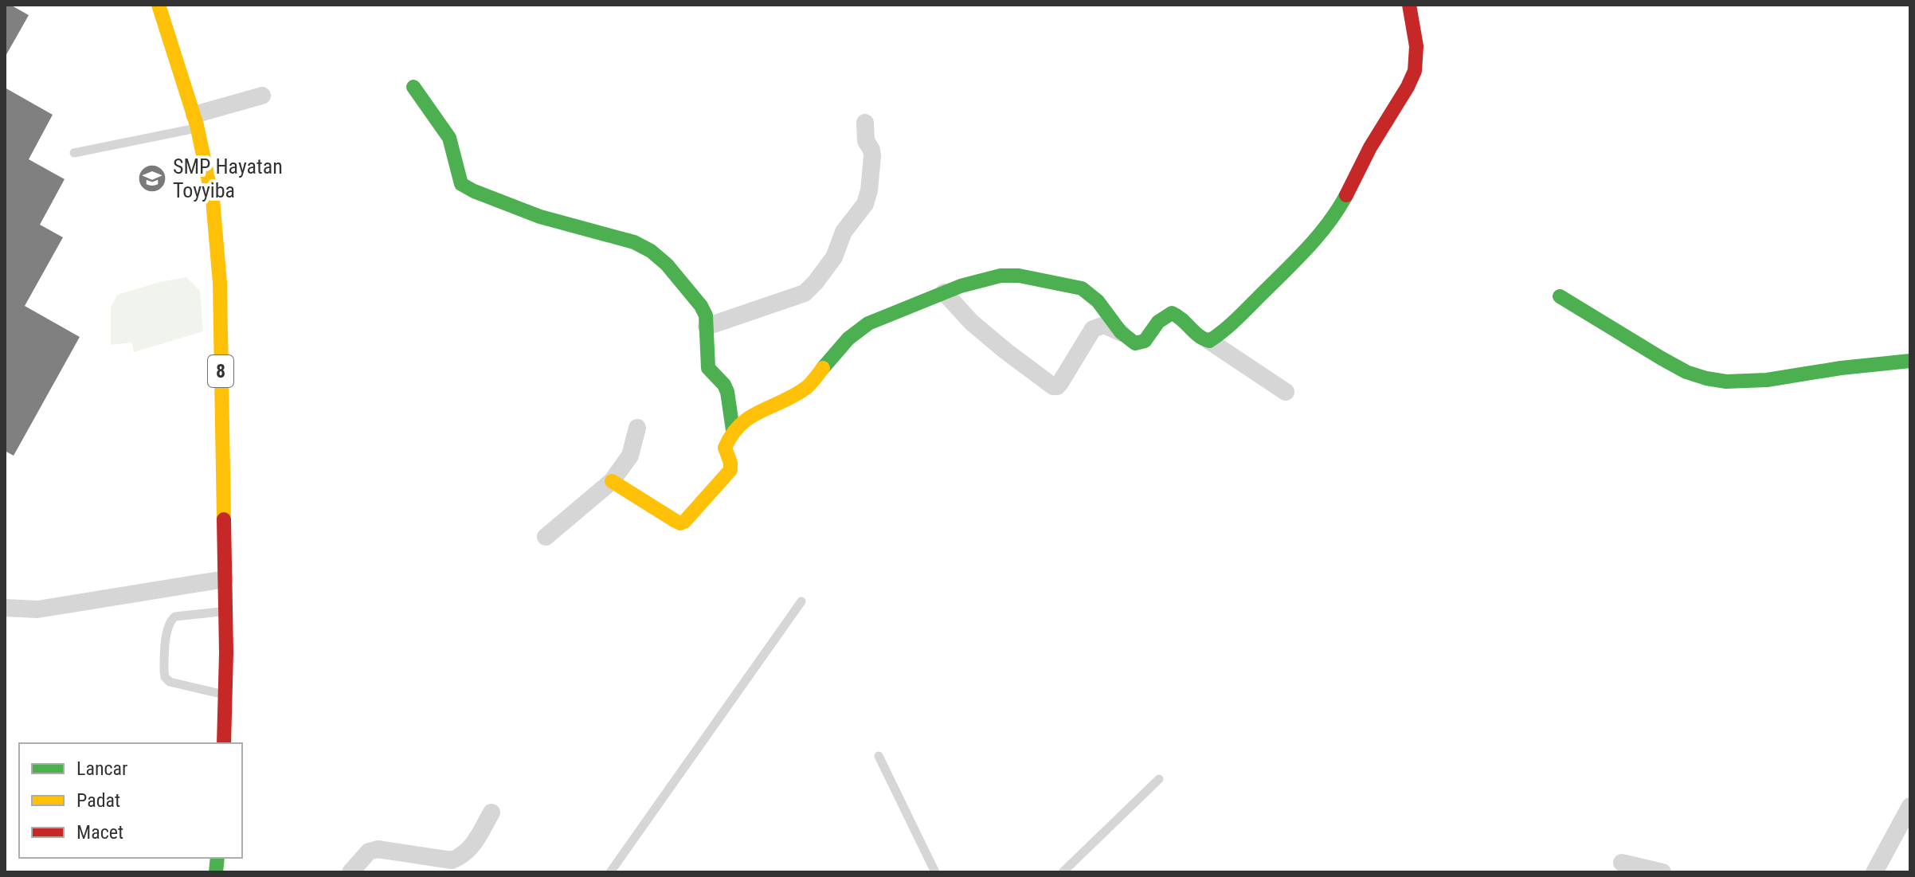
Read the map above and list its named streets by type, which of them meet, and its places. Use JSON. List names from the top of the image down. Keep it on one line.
{"streets":{"main road":["8"]},"places":{"school or university":["SMP Hayatan Toyyiba"]},"legend":["Lancar","Padat","Macet"]}
